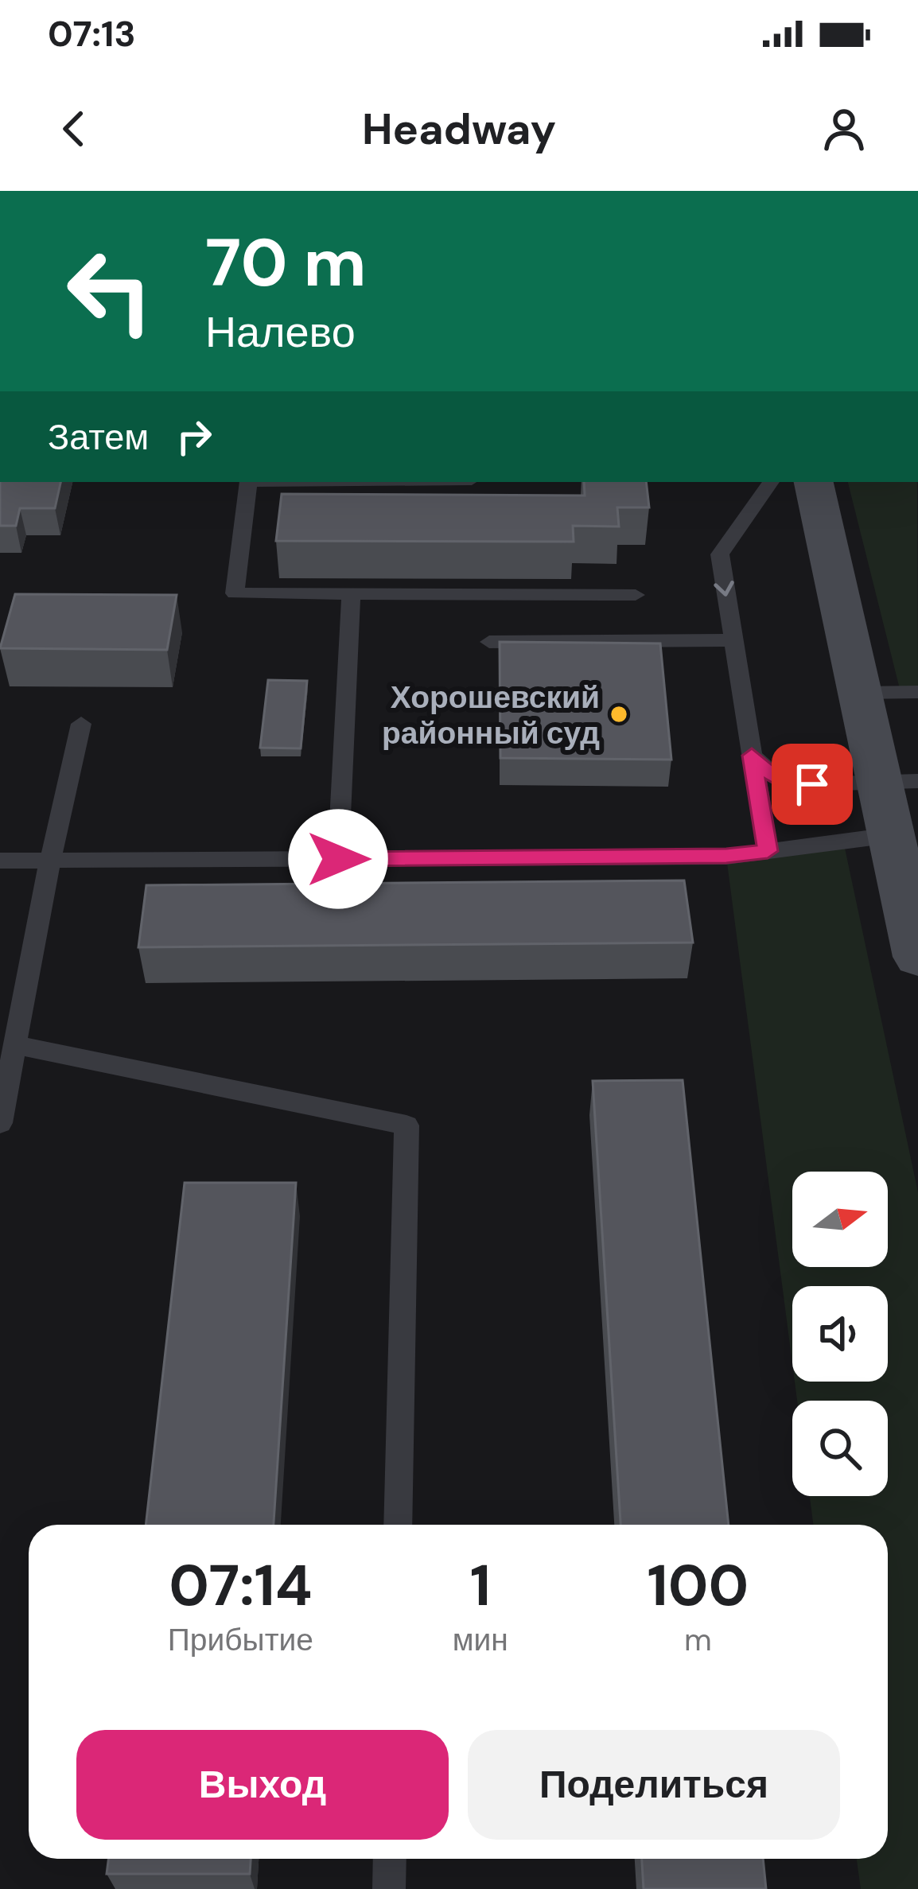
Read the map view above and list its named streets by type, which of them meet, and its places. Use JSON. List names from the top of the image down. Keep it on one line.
{"places":["Хорошевский районный суд"],"north":"right","page":{"status":"07:13","header":"Headway","turn":["70 m","Налево"],"then":"Затем","eta":["07:14","Прибытие","1","мин","100","m"],"buttons":["Выход","Поделиться"]}}
